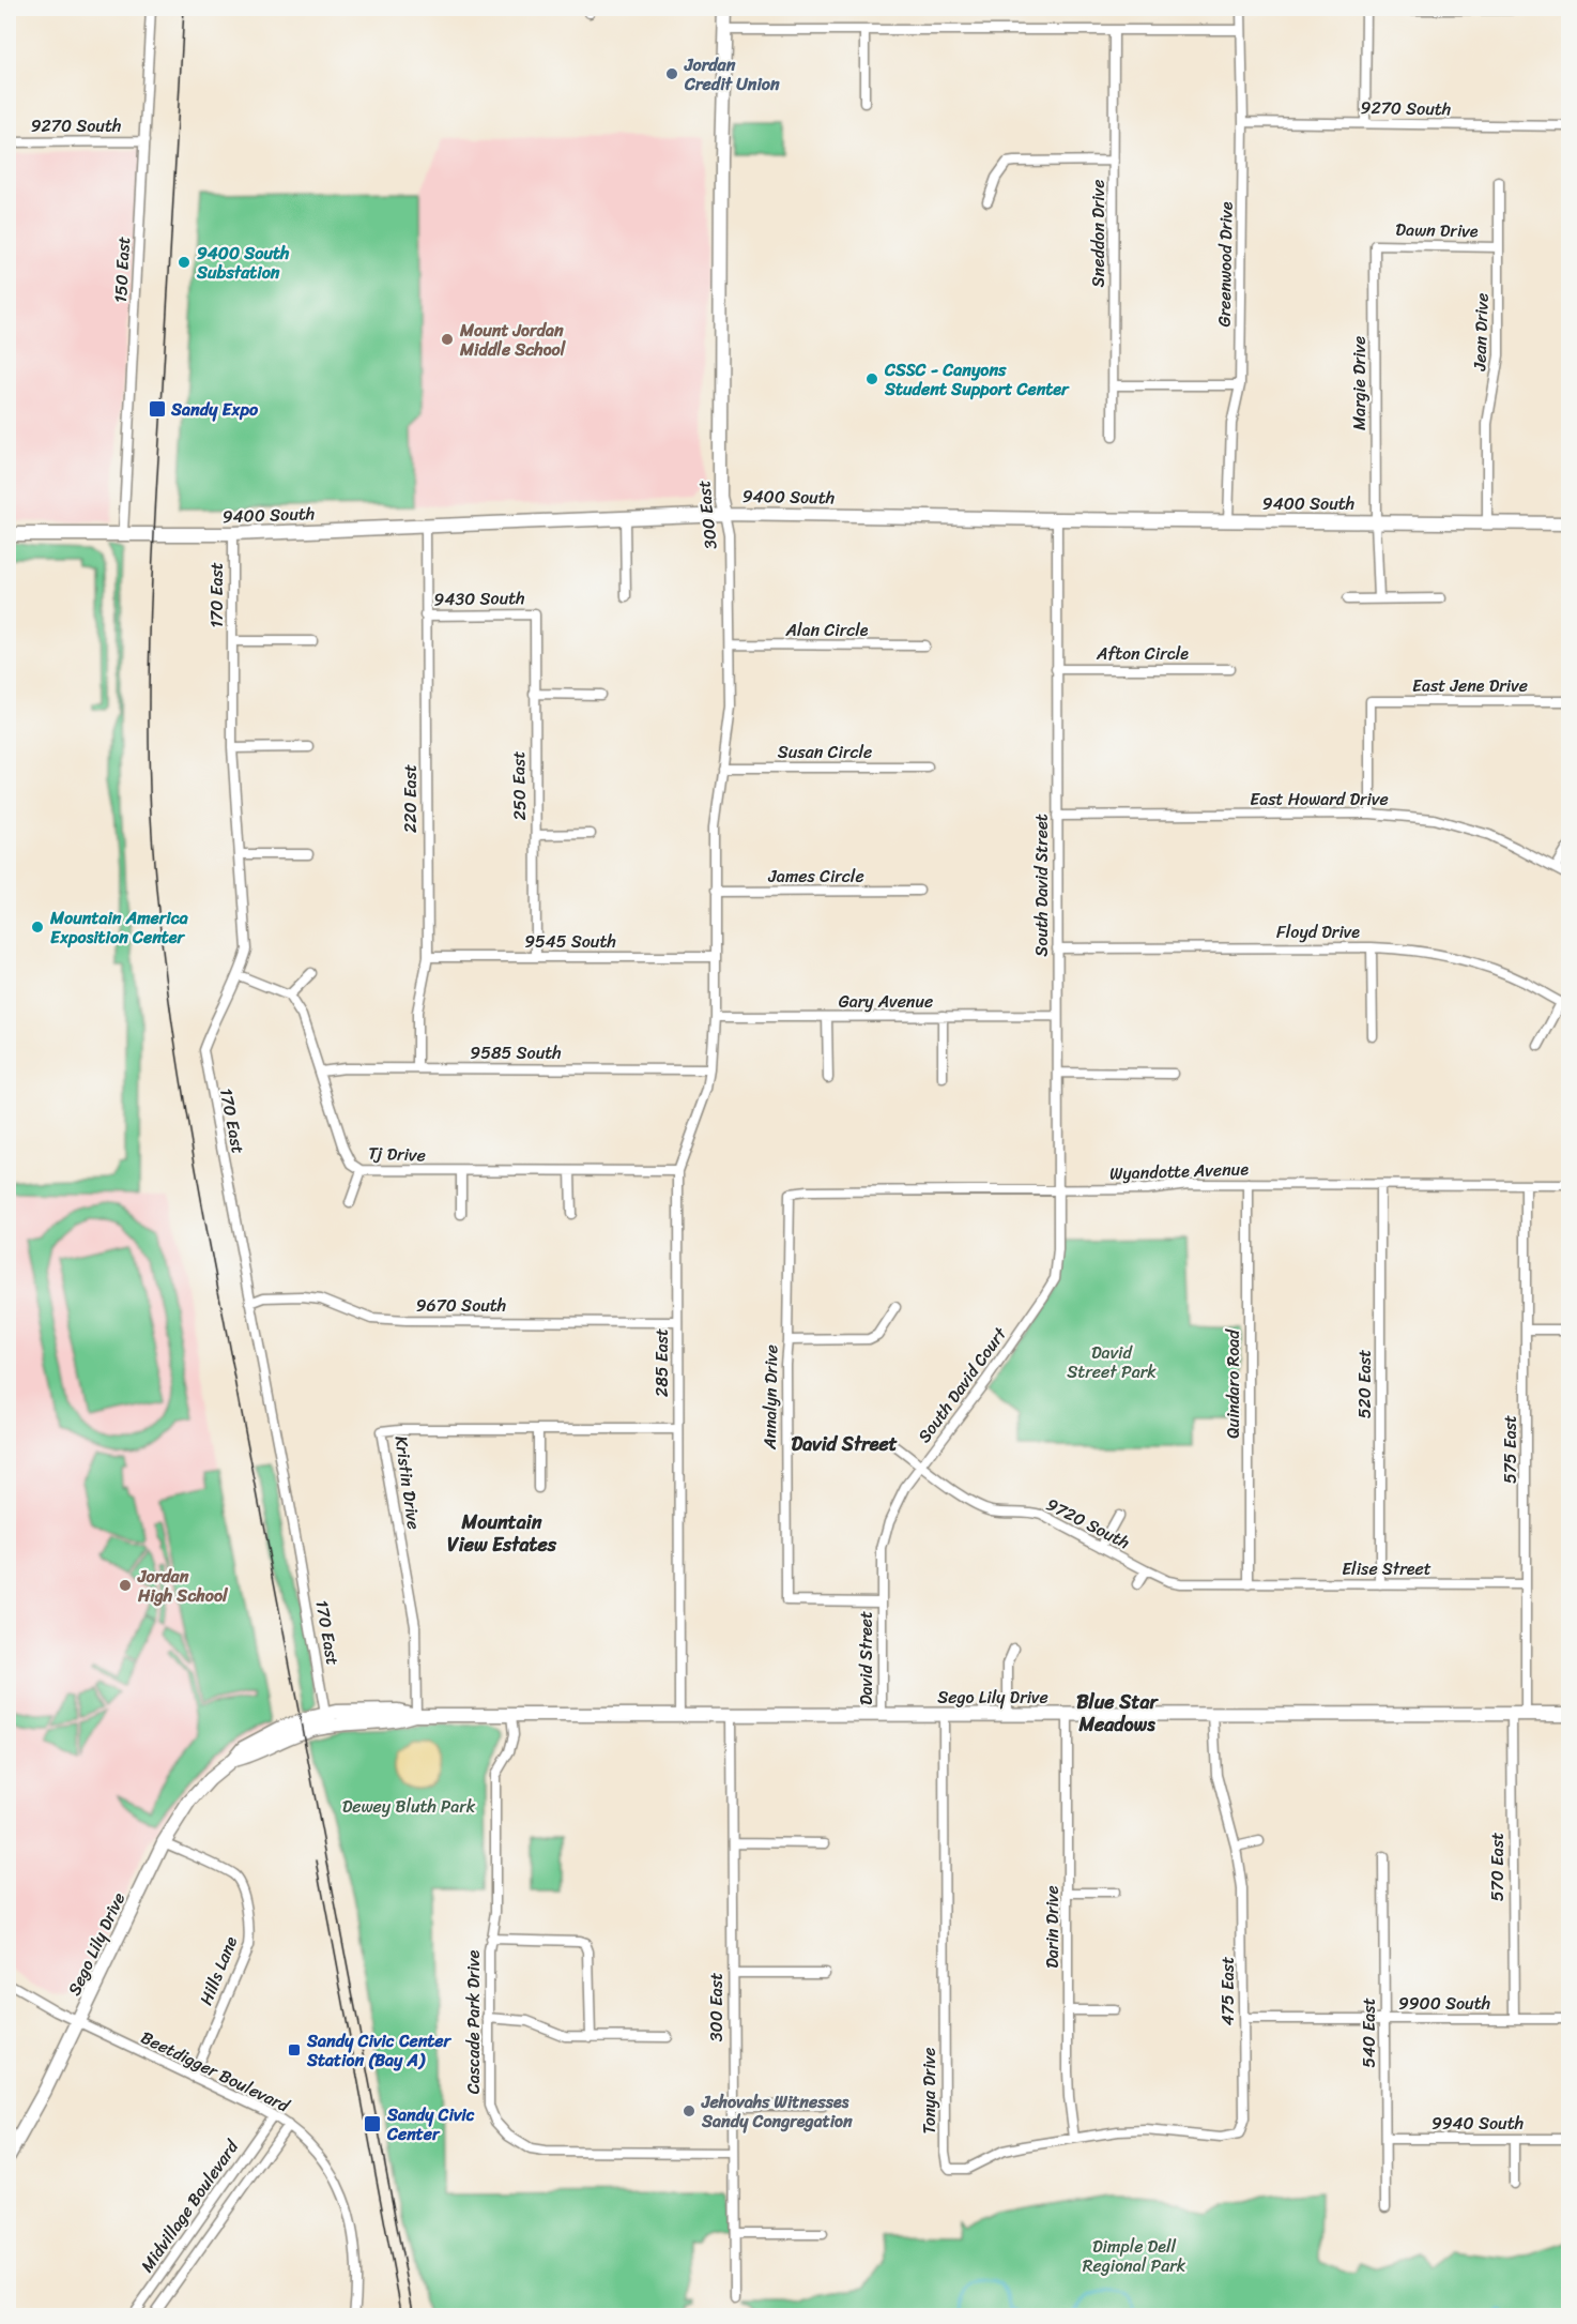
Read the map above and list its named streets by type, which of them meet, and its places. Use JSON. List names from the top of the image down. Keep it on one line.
{"streets":{"street":["9270 South","Dawn Drive","Sneddon Drive","Greenwood Drive","150 East","Jean Drive","Margie Drive","9400 South","300 East","170 East","9430 South","Alan Circle","Afton Circle","East Jene Drive","Susan Circle","250 East","220 East","East Howard Drive","James Circle","South David Street","Floyd Drive","9545 South","Gary Avenue","9585 South","Tj Drive","Wyandotte Avenue","9670 South","285 East","Quindaro Road","520 East","South David Court","Annalyn Drive","575 East","Kristin Drive","9720 South","Elise Street","David Street","Sego Lily Drive","570 East","Darin Drive","Hills Lane","475 East","9900 South","Cascade Park Drive","540 East","Beetdigger Boulevard","Tonya Drive","9940 South","Midvillage Boulevard"]},"crossings":[["9270 South","Greenwood Drive"],["9270 South","150 East"],["Dawn Drive","Jean Drive"],["Dawn Drive","Margie Drive"],["Greenwood Drive","9400 South"],["150 East","9400 South"],["Jean Drive","9400 South"],["Margie Drive","9400 South"],["9400 South","300 East"],["9400 South","170 East"],["9400 South","220 East"],["9400 South","South David Street"],["300 East","Alan Circle"],["300 East","Susan Circle"],["300 East","James Circle"],["300 East","9545 South"],["300 East","Gary Avenue"],["300 East","285 East"],["300 East","Sego Lily Drive"],["300 East","Cascade Park Drive"],["170 East","9670 South"],["170 East","Sego Lily Drive"],["9430 South","250 East"],["9430 South","220 East"],["Afton Circle","South David Street"],["East Jene Drive","East Howard Drive"],["250 East","9545 South"],["220 East","9545 South"],["220 East","9585 South"],["East Howard Drive","South David Street"],["South David Street","Floyd Drive"],["South David Street","Gary Avenue"],["South David Street","Wyandotte Avenue"],["South David Street","South David Court"],["Gary Avenue","285 East"],["9585 South","Tj Drive"],["9585 South","285 East"],["Tj Drive","285 East"],["Wyandotte Avenue","Quindaro Road"],["Wyandotte Avenue","520 East"],["Wyandotte Avenue","Annalyn Drive"],["Wyandotte Avenue","575 East"],["9670 South","285 East"],["285 East","Kristin Drive"],["285 East","Sego Lily Drive"],["Quindaro Road","9720 South"],["Quindaro Road","Elise Street"],["520 East","Elise Street"],["South David Court","Annalyn Drive"],["South David Court","9720 South"],["South David Court","David Street"],["Annalyn Drive","David Street"],["575 East","Elise Street"],["575 East","Sego Lily Drive"],["Kristin Drive","Sego Lily Drive"],["9720 South","Elise Street"],["David Street","Sego Lily Drive"],["Sego Lily Drive","570 East"],["Sego Lily Drive","Darin Drive"],["Sego Lily Drive","Hills Lane"],["Sego Lily Drive","475 East"],["Sego Lily Drive","Cascade Park Drive"],["Sego Lily Drive","Beetdigger Boulevard"],["Sego Lily Drive","Tonya Drive"],["570 East","9900 South"],["Darin Drive","Tonya Drive"],["Hills Lane","Beetdigger Boulevard"],["475 East","9900 South"],["475 East","Tonya Drive"],["9900 South","540 East"],["540 East","9940 South"],["Beetdigger Boulevard","Midvillage Boulevard"]],"districts":["David Street","Mountain View Estates","Blue Star Meadows"],"parks":["David Street Park","Dewey Bluth Park","Dimple Dell Regional Park"],"places":{"other":["Jordan Credit Union","9400 South Substation","Mount Jordan Middle School","CSSC - Canyons Student Support Center","Mountain America Exposition Center","Jordan High School","Jehovahs Witnesses Sandy Congregation"],"transit":["Sandy Expo","Sandy Civic Center Station (Bay A)","Sandy Civic Center"]}}
